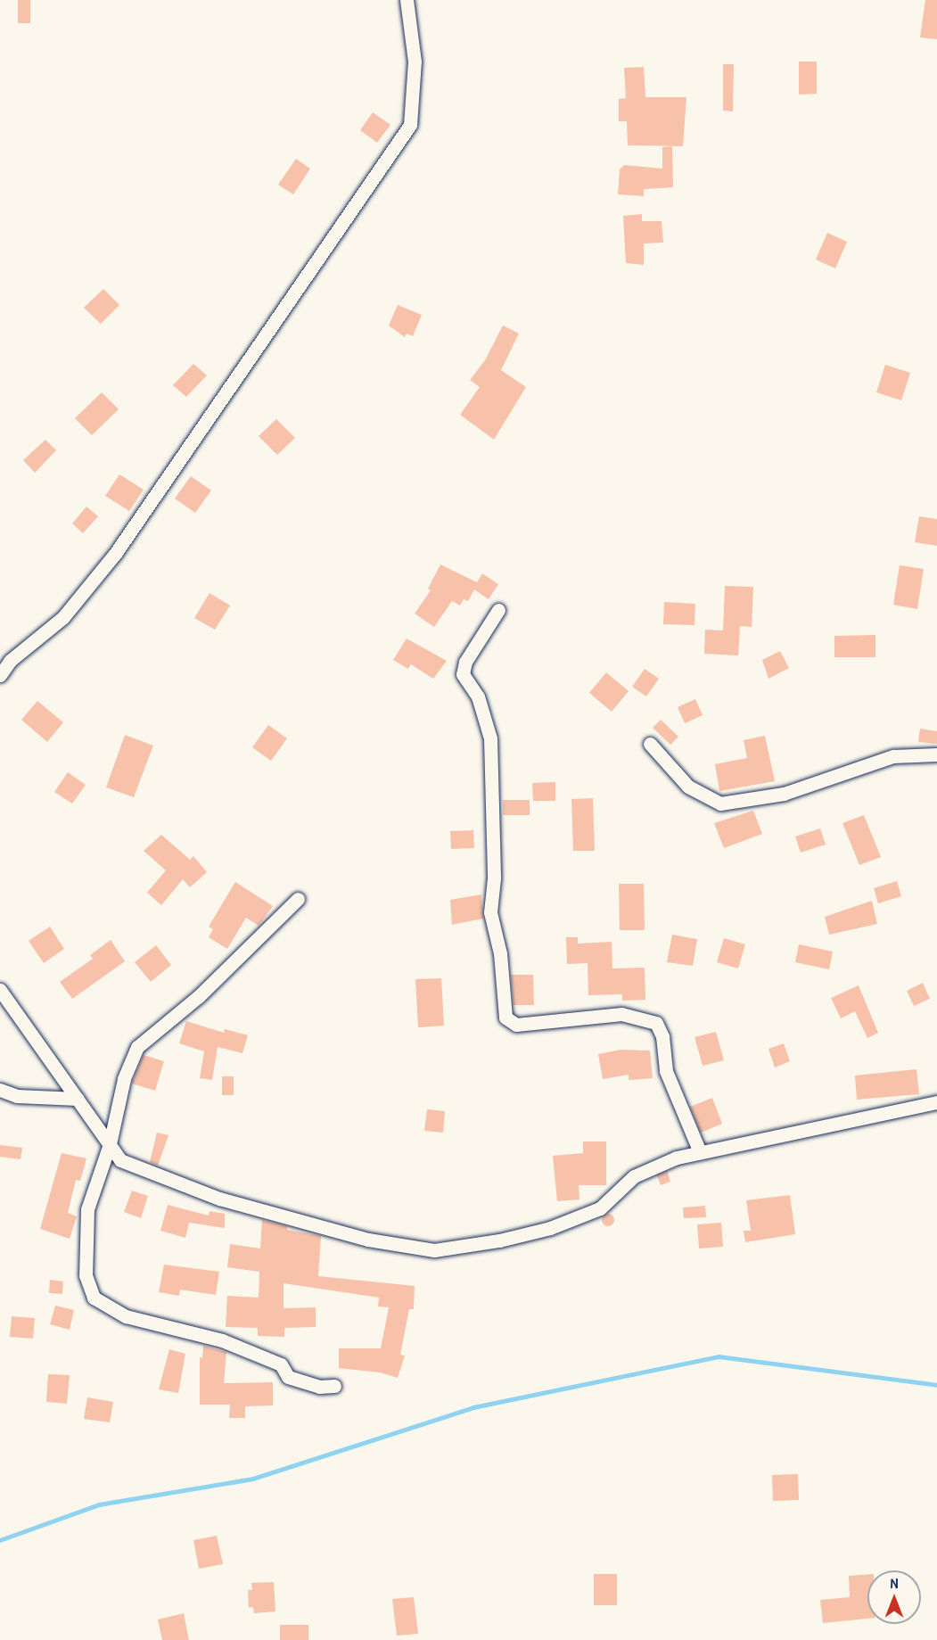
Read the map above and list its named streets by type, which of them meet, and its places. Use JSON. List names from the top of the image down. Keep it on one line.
{"north":"top"}
